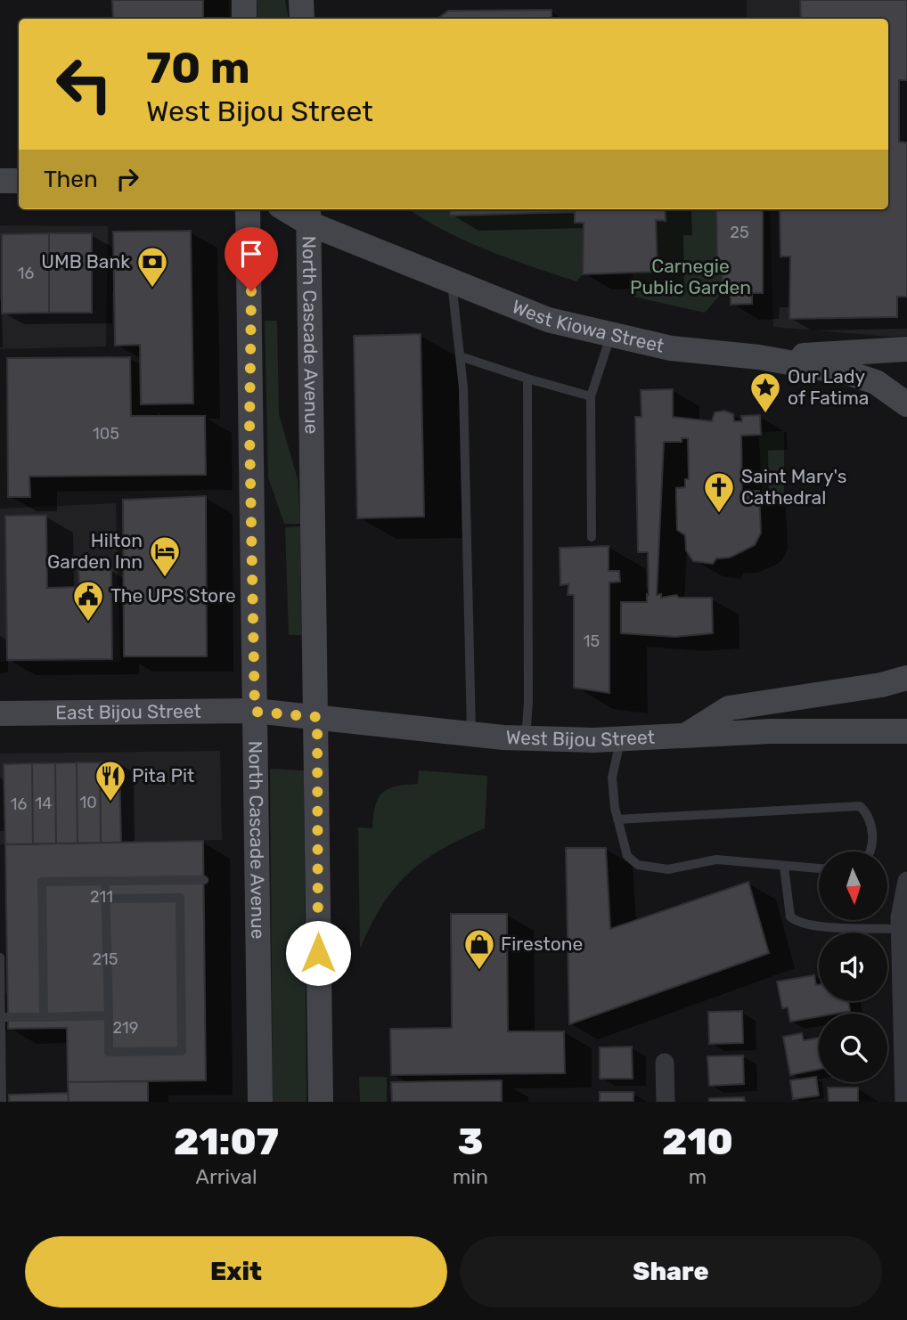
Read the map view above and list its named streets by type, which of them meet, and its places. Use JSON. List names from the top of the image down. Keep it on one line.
{"streets":{"main road":["West Kiowa Street","North Cascade Avenue","East Bijou Street","West Bijou Street"]},"crossings":[["West Kiowa Street","North Cascade Avenue"],["North Cascade Avenue","East Bijou Street"],["North Cascade Avenue","West Bijou Street"],["East Bijou Street","West Bijou Street"]],"parks":["Carnegie Public Garden"],"places":{"bank":["UMB Bank"],"place":["Our Lady of Fatima"],"church":["Saint Mary's Cathedral"],"hotel":["Hilton Garden Inn"],"public building":["The UPS Store"],"restaurant":["Pita Pit"],"shop":["Firestone"]},"house_numbers":["25","16","105","15","10","14","16","211","215","219"],"north":"bottom","page":{"turn":["70 m","West Bijou Street"],"then":"Then","eta":["21:07","Arrival","3","min","210","m"],"buttons":["Exit","Share"]}}
